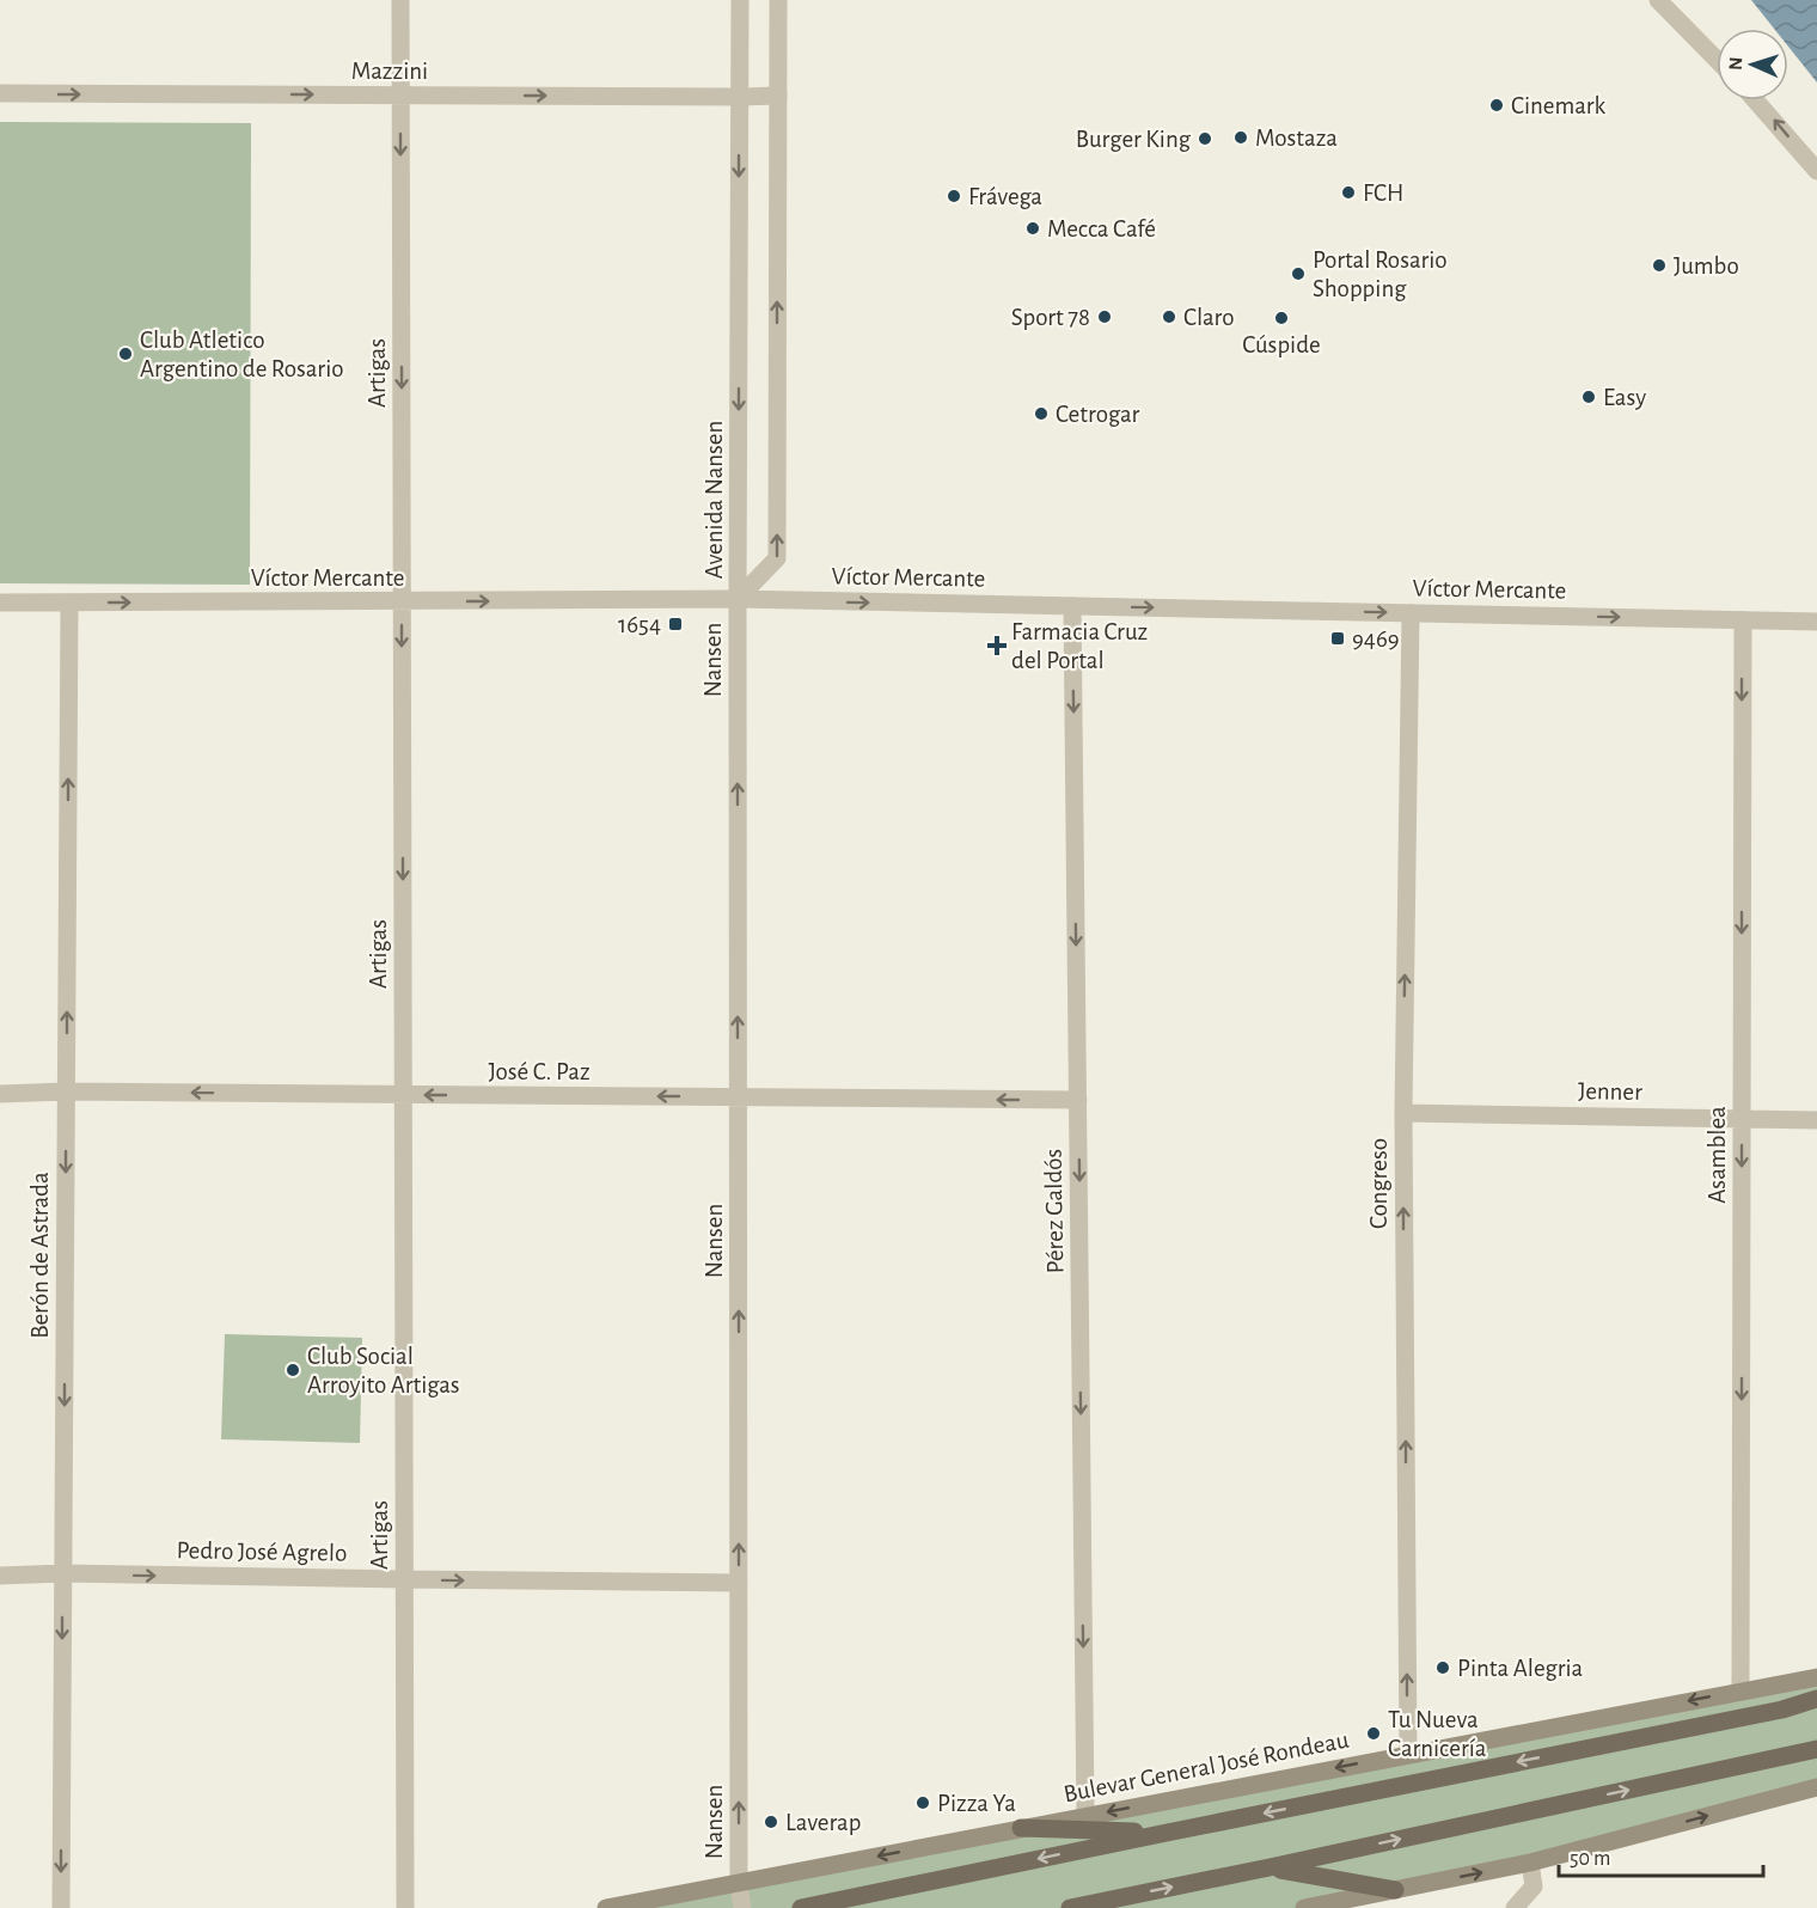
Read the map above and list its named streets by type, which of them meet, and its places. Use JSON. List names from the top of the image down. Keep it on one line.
{"streets":{"main road":["Bulevar General José Rondeau"],"street":["Mazzini","Artigas","Avenida Nansen","Víctor Mercante","Nansen","José C. Paz","Jenner","Asamblea","Congreso","Pérez Galdós","Berón de Astrada","Pedro José Agrelo"]},"crossings":[["Mazzini","Artigas"],["Mazzini","Avenida Nansen"],["Artigas","Víctor Mercante"],["Artigas","José C. Paz"],["Artigas","Pedro José Agrelo"],["Avenida Nansen","Víctor Mercante"],["Avenida Nansen","Nansen"],["Víctor Mercante","Nansen"],["Víctor Mercante","Asamblea"],["Víctor Mercante","Congreso"],["Víctor Mercante","Pérez Galdós"],["Víctor Mercante","Berón de Astrada"],["Nansen","José C. Paz"],["Nansen","Pedro José Agrelo"],["Nansen","Bulevar General José Rondeau"],["José C. Paz","Pérez Galdós"],["José C. Paz","Berón de Astrada"],["Jenner","Asamblea"],["Jenner","Congreso"],["Asamblea","Bulevar General José Rondeau"],["Congreso","Bulevar General José Rondeau"],["Pérez Galdós","Bulevar General José Rondeau"],["Berón de Astrada","Pedro José Agrelo"]],"one_way":["Mazzini","Artigas","Víctor Mercante","Nansen","José C. Paz","Asamblea","Congreso","Pérez Galdós","Pedro José Agrelo"],"places":{"other":["Cinemark","Mostaza","Burger King","FCH","Frávega","Mecca Café","Jumbo","Portal Rosario Shopping","Sport 78","Claro","Cúspide","Club Atletico Argentino de Rosario","Easy","Cetrogar","Club Social Arroyito Artigas","Pinta Alegria","Tu Nueva Carnicería","Pizza Ya","Laverap"],"transit":["1654","9469"],"health":["Farmacia Cruz del Portal"]},"scale_bar":"50 m","north":"left"}
